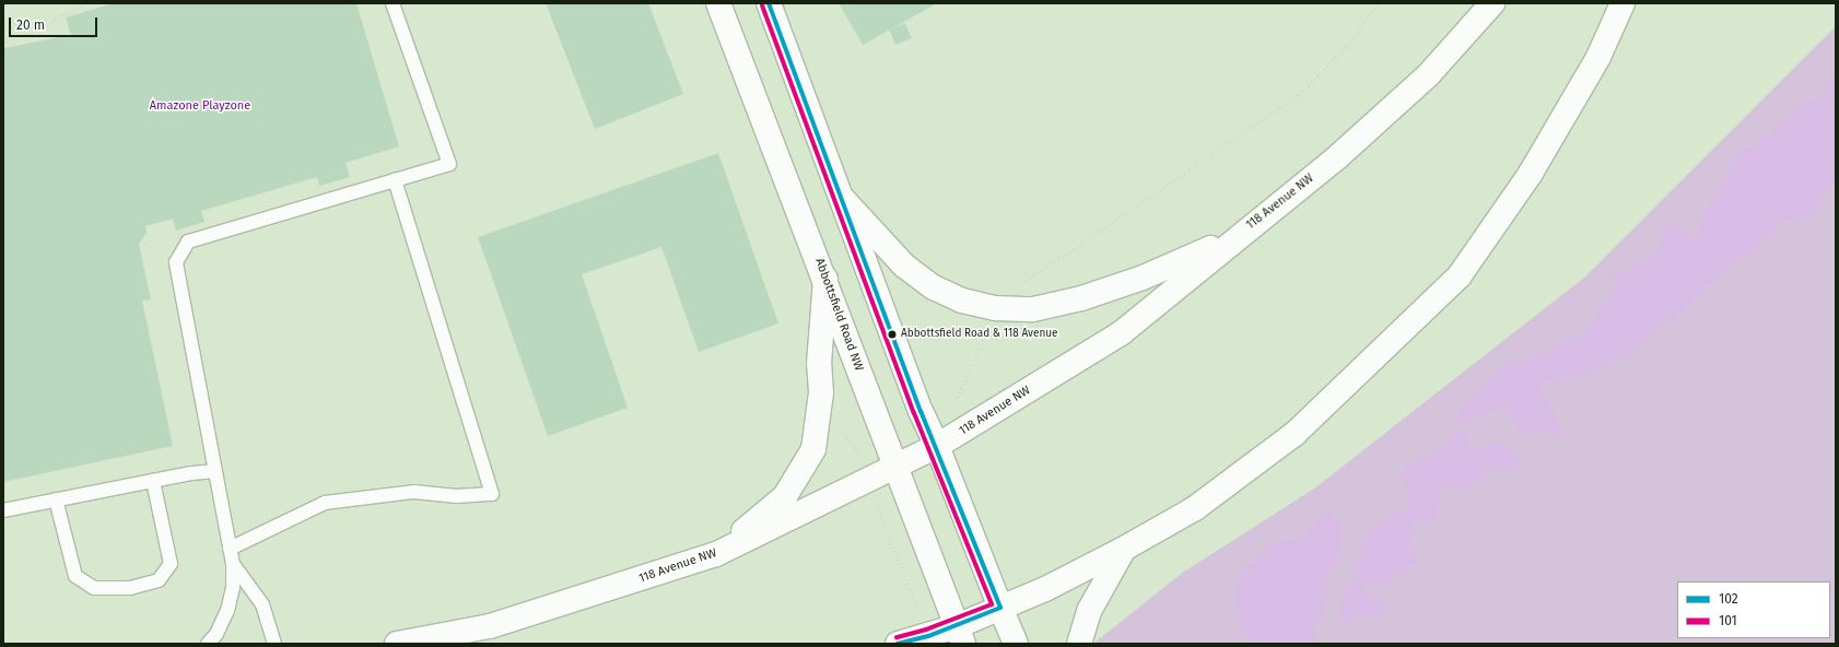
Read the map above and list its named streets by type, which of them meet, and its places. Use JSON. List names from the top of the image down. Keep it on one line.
{"streets":{"main road":["118 Avenue NW","Abbottsfield Road NW"]},"crossings":[["118 Avenue NW","Abbottsfield Road NW"]],"parks":["Amazone Playzone"],"places":["Abbottsfield Road & 118 Avenue"],"lines":["transit line 102","transit line 101"],"legend":["102","101"],"scale_bar":"20 m"}
